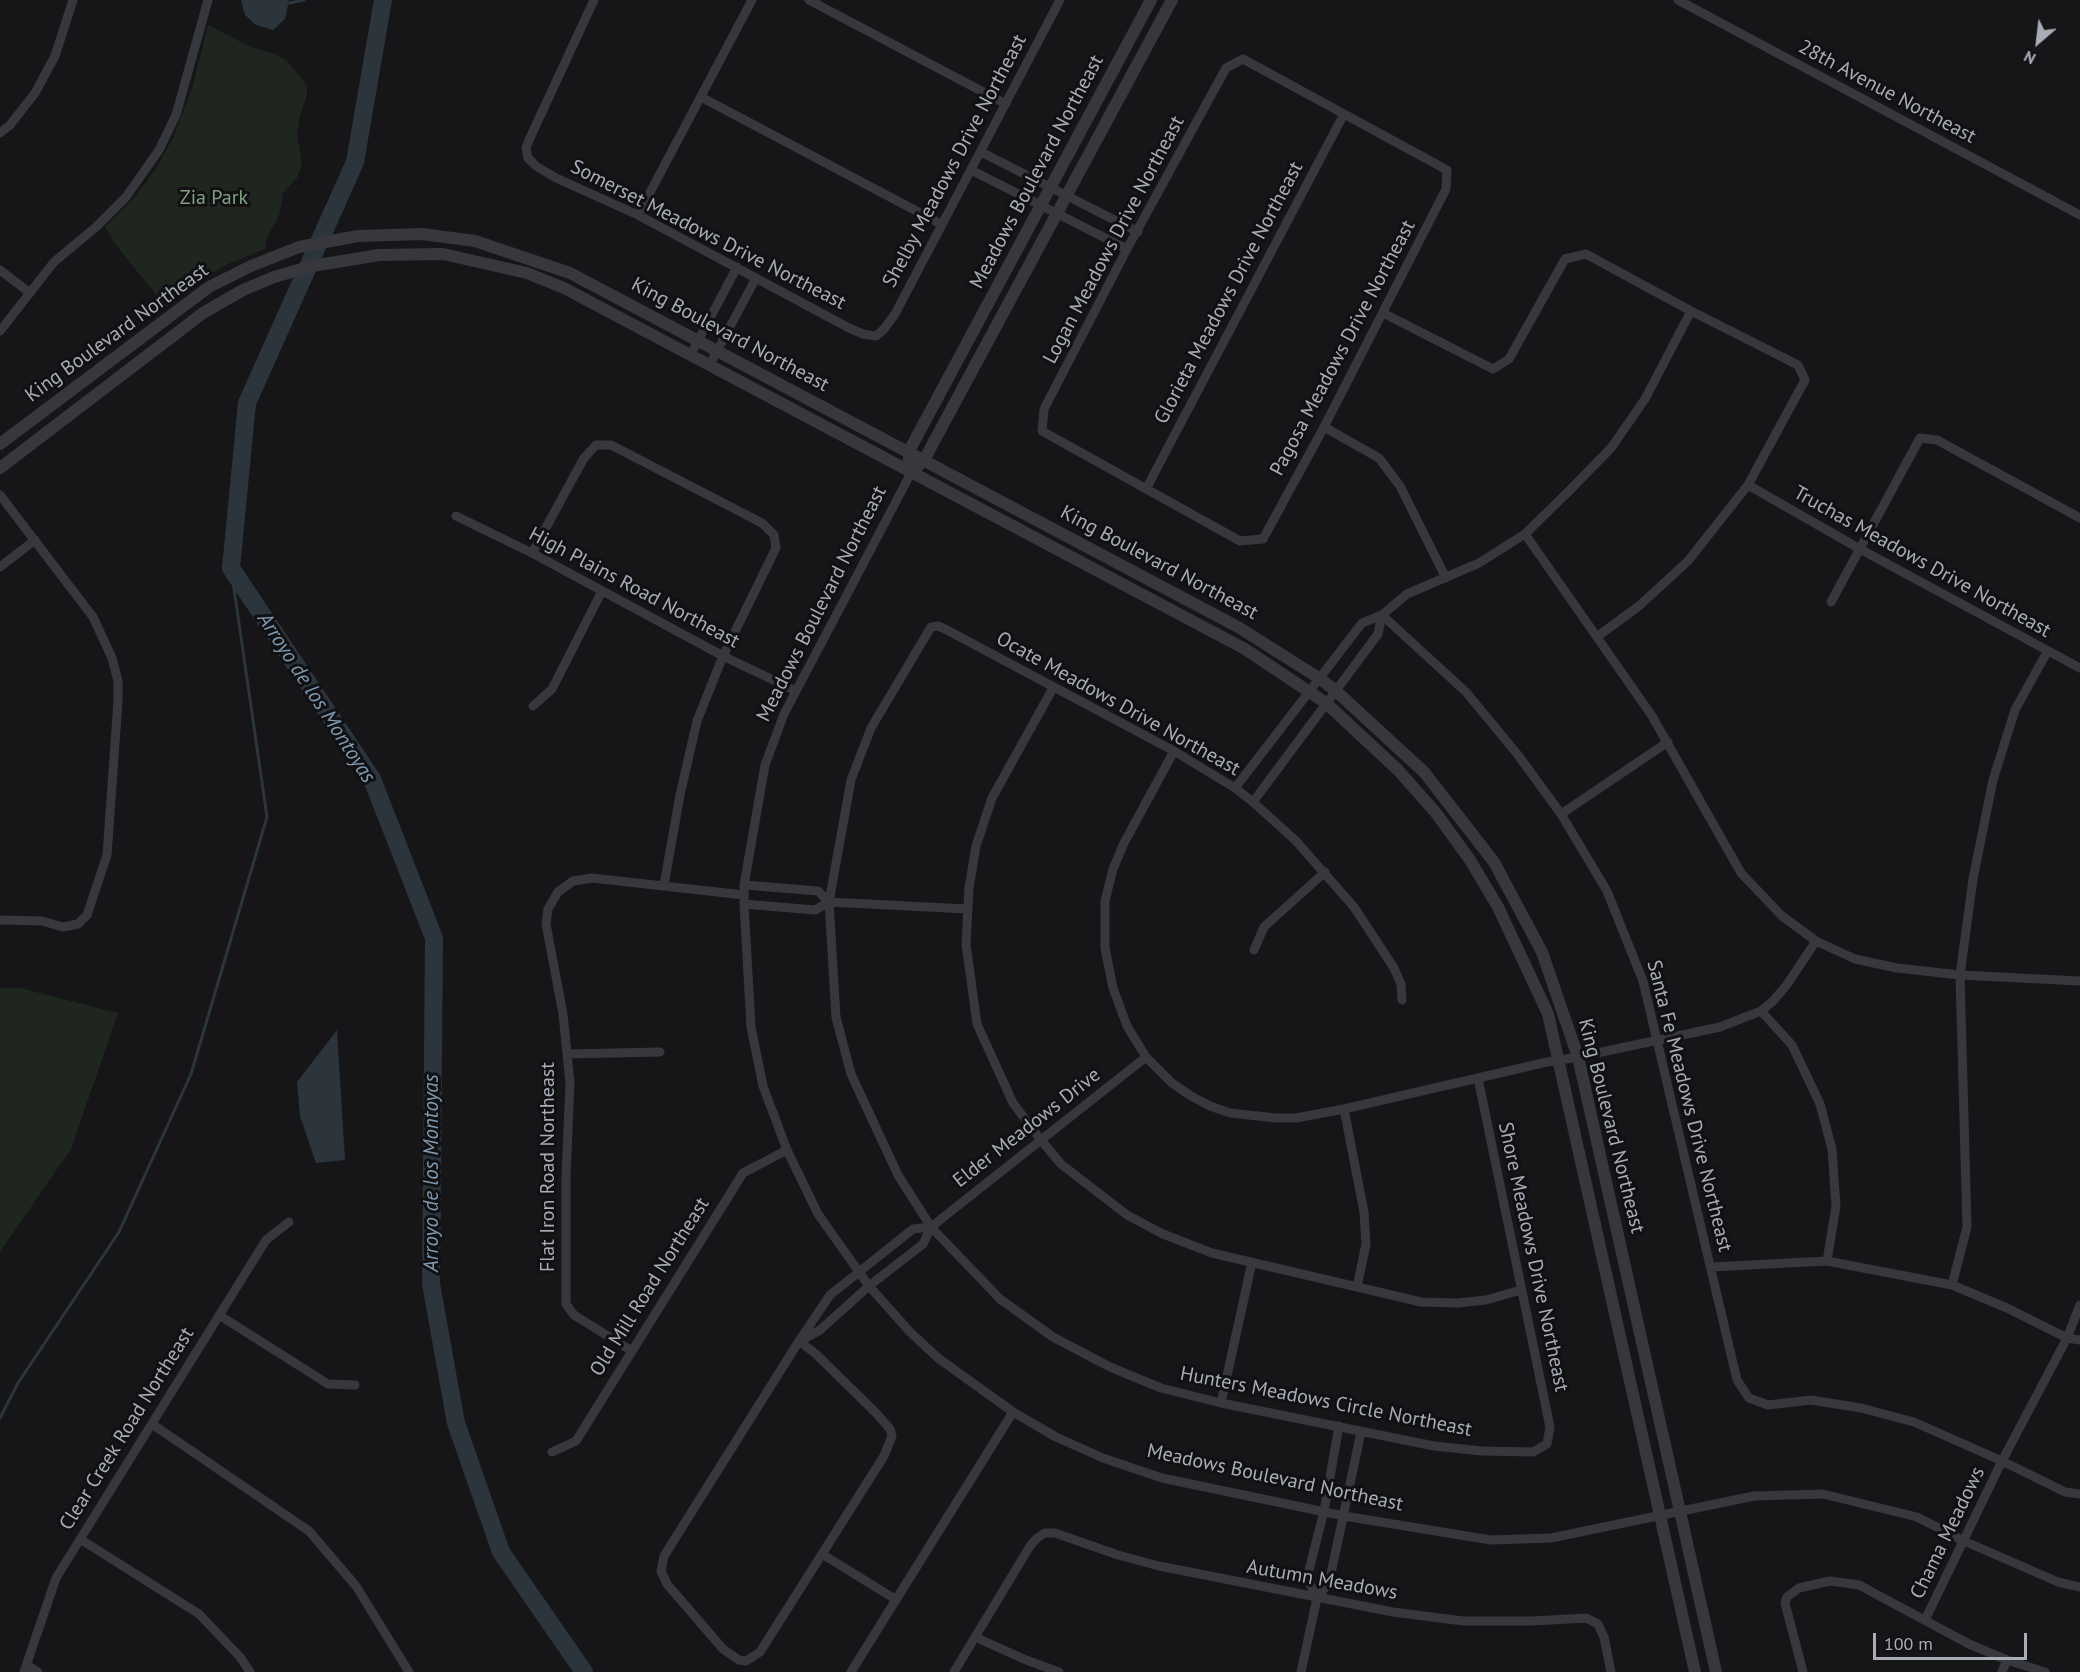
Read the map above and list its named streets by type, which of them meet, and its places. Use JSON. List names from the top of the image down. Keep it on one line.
{"streets":{"street":["28th Avenue Northeast","Shelby Meadows Drive Northeast","Meadows Boulevard Northeast","Somerset Meadows Drive Northeast","Logan Meadows Drive Northeast","Glorieta Meadows Drive Northeast","King Boulevard Northeast","Pagosa Meadows Drive Northeast","Truchas Meadows Drive Northeast","High Plains Road Northeast","Ocate Meadows Drive Northeast","Santa Fe Meadows Drive Northeast","Elder Meadows Drive","Flat Iron Road Northeast","Shore Meadows Drive Northeast","Old Mill Road Northeast","Hunters Meadows Circle Northeast","Clear Creek Road Northeast","Chama Meadows","Autumn Meadows"]},"crossings":[["Shelby Meadows Drive Northeast","Somerset Meadows Drive Northeast"],["Meadows Boulevard Northeast","King Boulevard Northeast"],["Meadows Boulevard Northeast","High Plains Road Northeast"],["Meadows Boulevard Northeast","Flat Iron Road Northeast"],["Meadows Boulevard Northeast","Old Mill Road Northeast"],["Meadows Boulevard Northeast","Chama Meadows"],["Logan Meadows Drive Northeast","Glorieta Meadows Drive Northeast"],["Logan Meadows Drive Northeast","Pagosa Meadows Drive Northeast"],["Glorieta Meadows Drive Northeast","Pagosa Meadows Drive Northeast"],["Ocate Meadows Drive Northeast","Hunters Meadows Circle Northeast"],["Santa Fe Meadows Drive Northeast","Chama Meadows"],["Elder Meadows Drive","Hunters Meadows Circle Northeast"],["Flat Iron Road Northeast","Old Mill Road Northeast"],["Shore Meadows Drive Northeast","Hunters Meadows Circle Northeast"]],"water":["Arroyo de los Montoyas"],"parks":["Zia Park"],"scale_bar":"100 m","north":"bottom left"}
